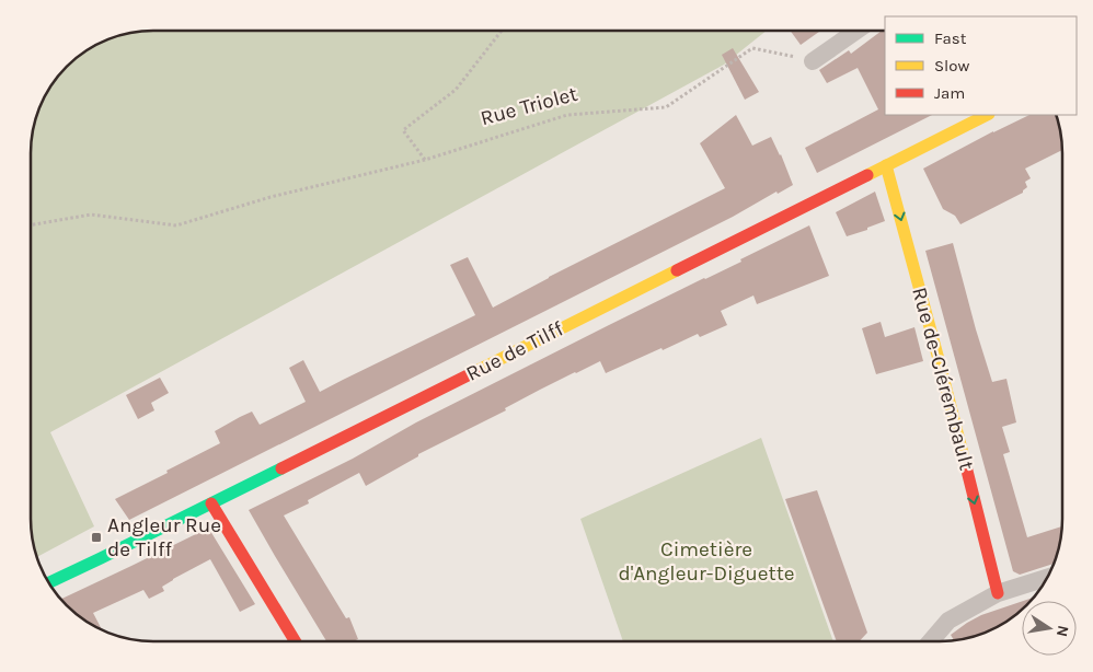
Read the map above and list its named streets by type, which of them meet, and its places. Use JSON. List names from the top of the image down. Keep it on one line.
{"streets":{"main road":["Rue de Tilff","Rue de-Clérembault"],"path":["Rue Triolet"]},"crossings":[["Rue de Tilff","Rue de-Clérembault"]],"one_way":["Rue de-Clérembault"],"parks":["Cimetière d'Angleur-Diguette"],"places":{"transit":["Angleur Rue de Tilff"]},"legend":["Fast","Slow","Jam"],"north":"right"}
